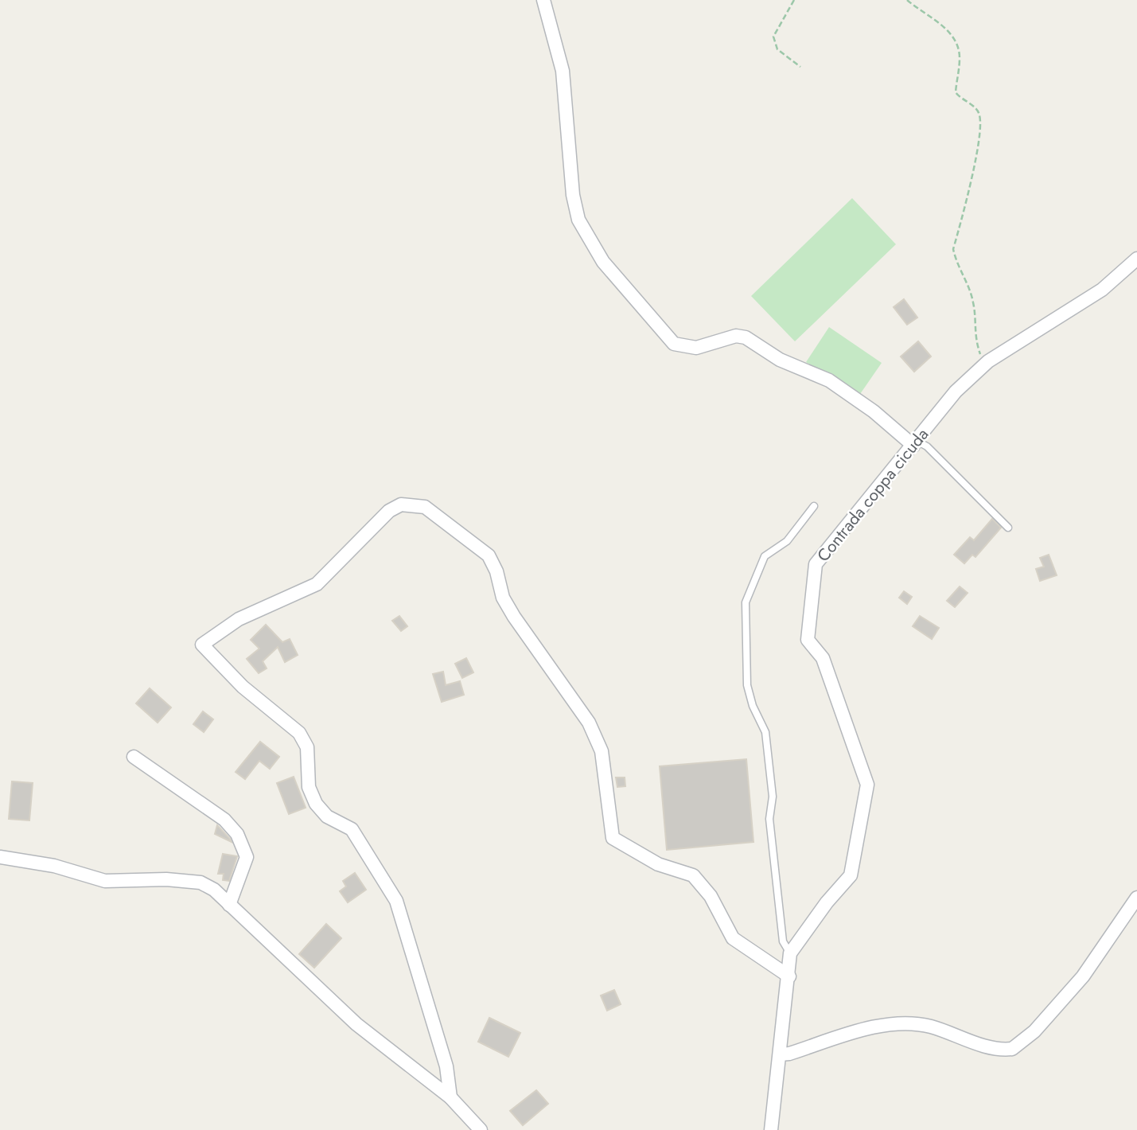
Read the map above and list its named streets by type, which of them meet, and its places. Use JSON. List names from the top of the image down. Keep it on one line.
{"streets":{"street":["Contrada coppa cicuda"]}}
